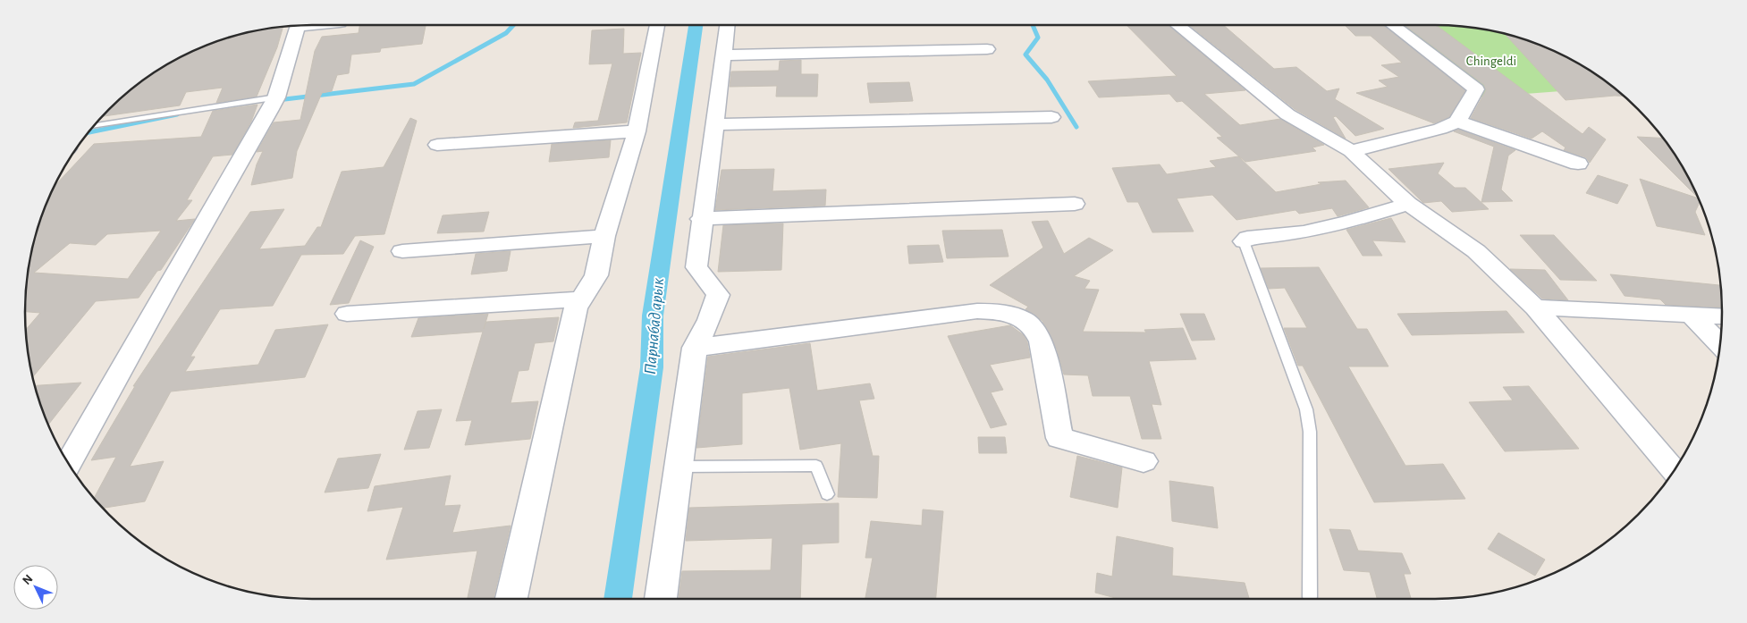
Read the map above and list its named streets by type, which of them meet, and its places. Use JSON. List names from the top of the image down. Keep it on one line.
{"water":["Парнабад арык"],"parks":["Chingeldi"],"north":"top left"}
